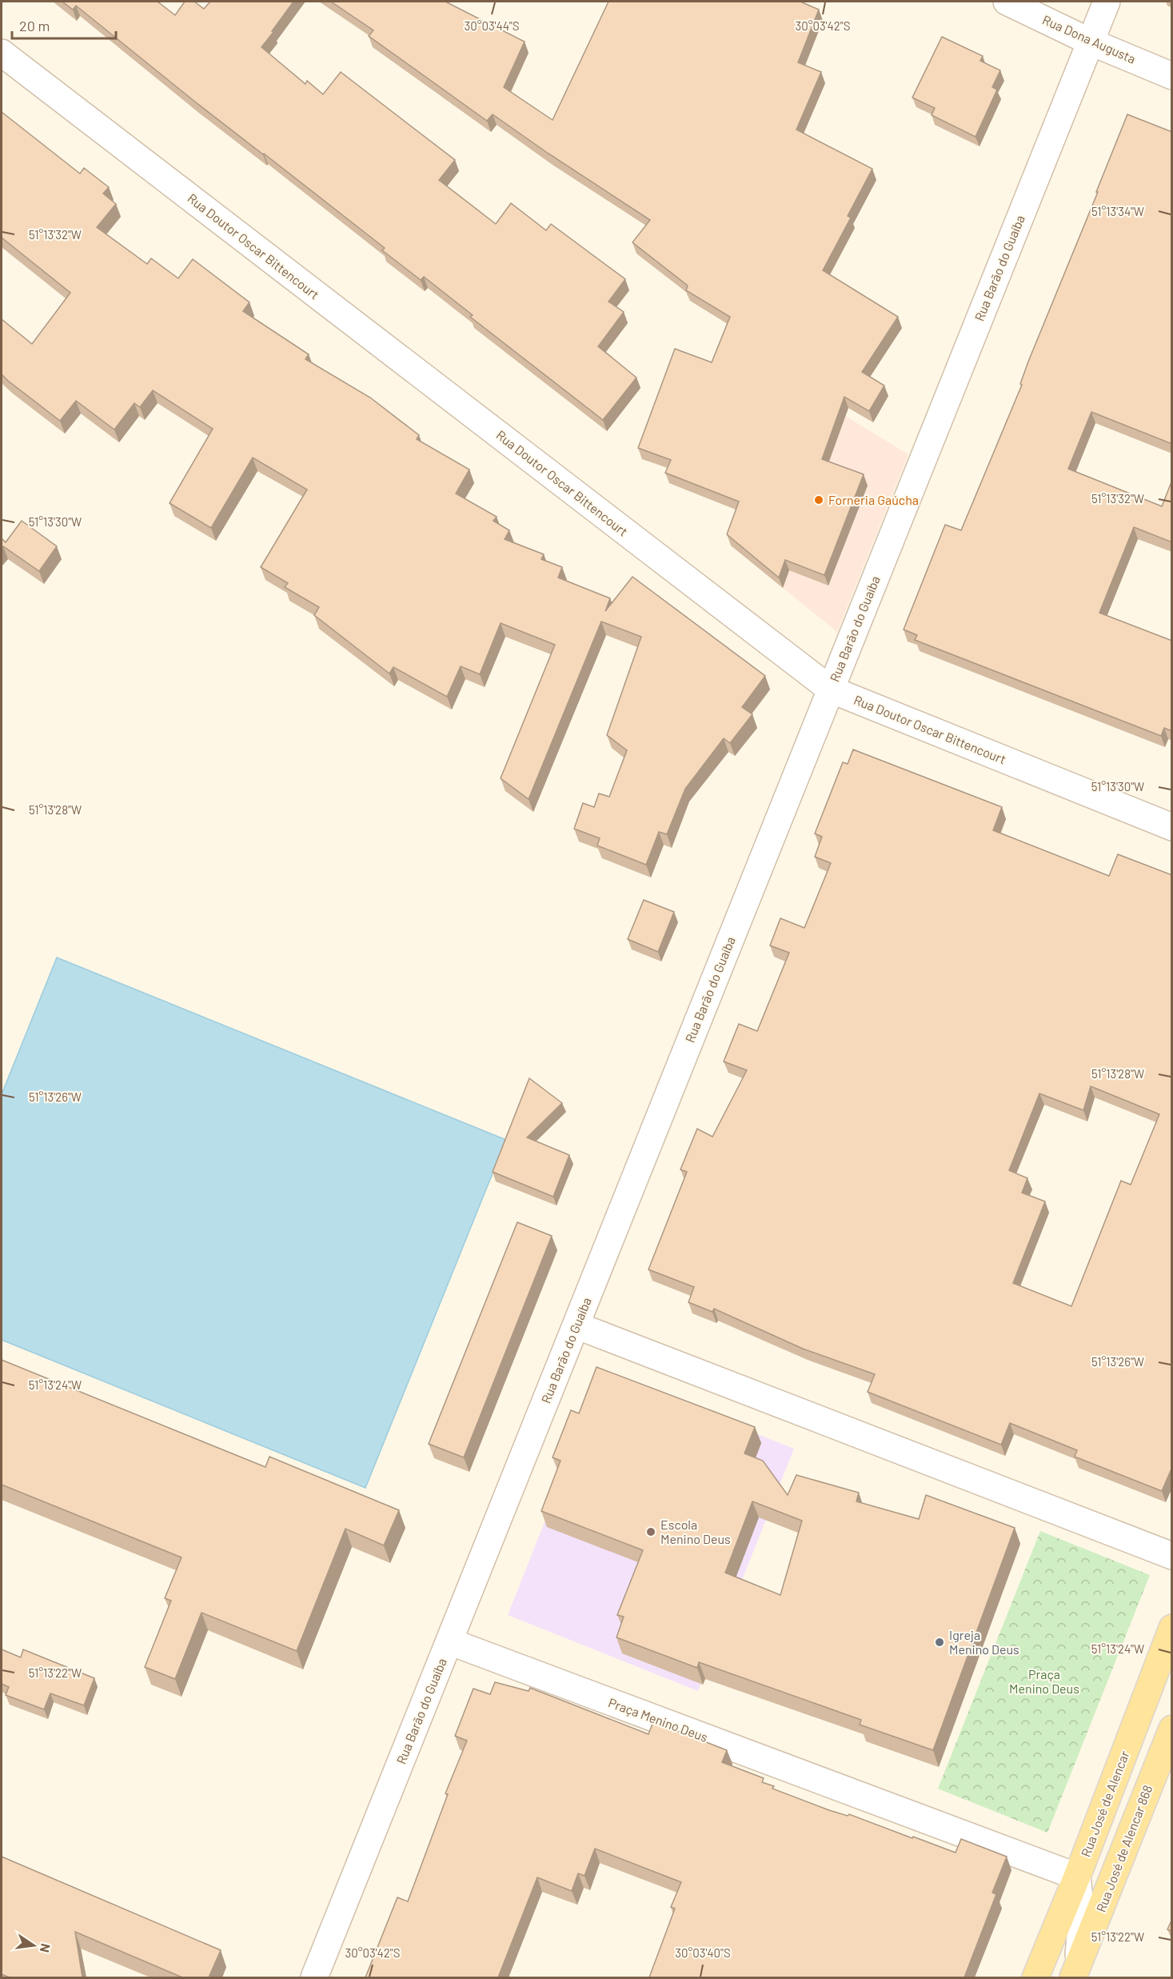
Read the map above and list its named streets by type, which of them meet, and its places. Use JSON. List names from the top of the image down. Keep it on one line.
{"streets":{"main road":["Rua José de Alencar","Rua José de Alencar 868"],"street":["Rua Dona Augusta","Rua Doutor Oscar Bittencourt","Rua Barão do Guaíba","Praça Menino Deus"]},"crossings":[["Rua Dona Augusta","Rua Barão do Guaíba"],["Rua Doutor Oscar Bittencourt","Rua Barão do Guaíba"],["Rua Barão do Guaíba","Praça Menino Deus"],["Praça Menino Deus","Rua José de Alencar"]],"parks":["Praça Menino Deus"],"places":["Forneria Gaúcha","Escola Menino Deus","Igreja Menino Deus"],"scale_bar":"20 m","north":"right","coordinates":["30°03'44\"S","30°03'42\"S","51°13'34\"W","51°13'32\"W","51°13'30\"W","51°13'28\"W","51°13'26\"W","51°13'24\"W","51°13'22\"W","30°03'40\"S"]}
